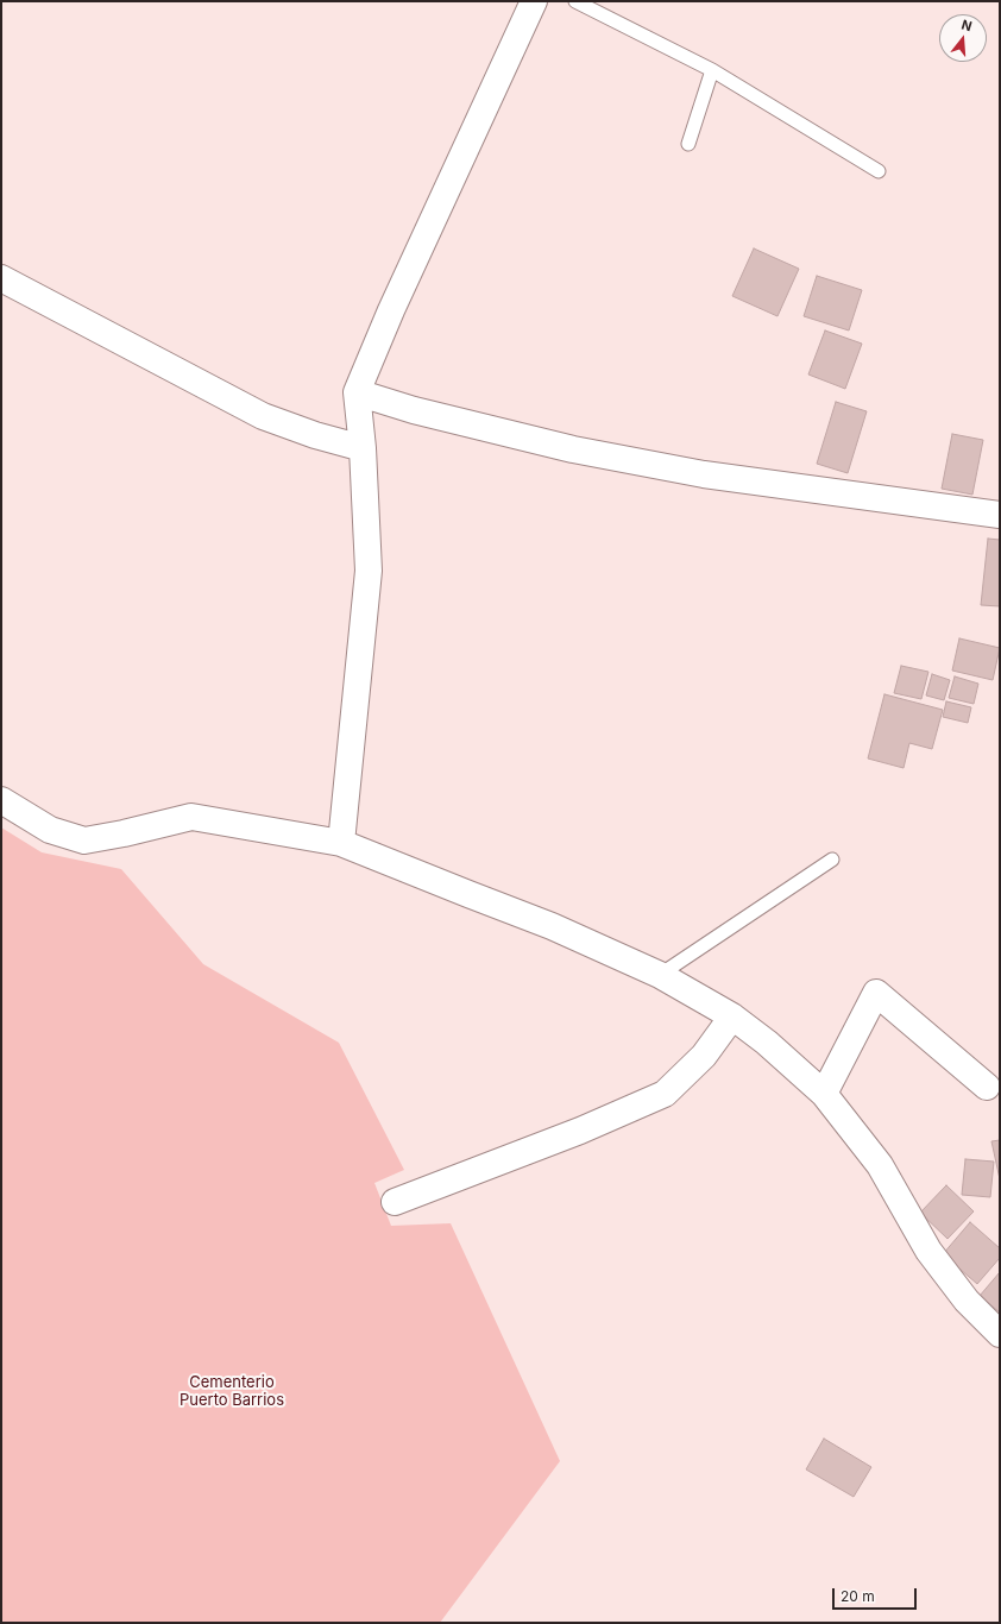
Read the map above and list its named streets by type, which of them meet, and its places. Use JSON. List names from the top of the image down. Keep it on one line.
{"parks":["Cementerio Puerto Barrios"],"scale_bar":"20 m","north":"top"}
